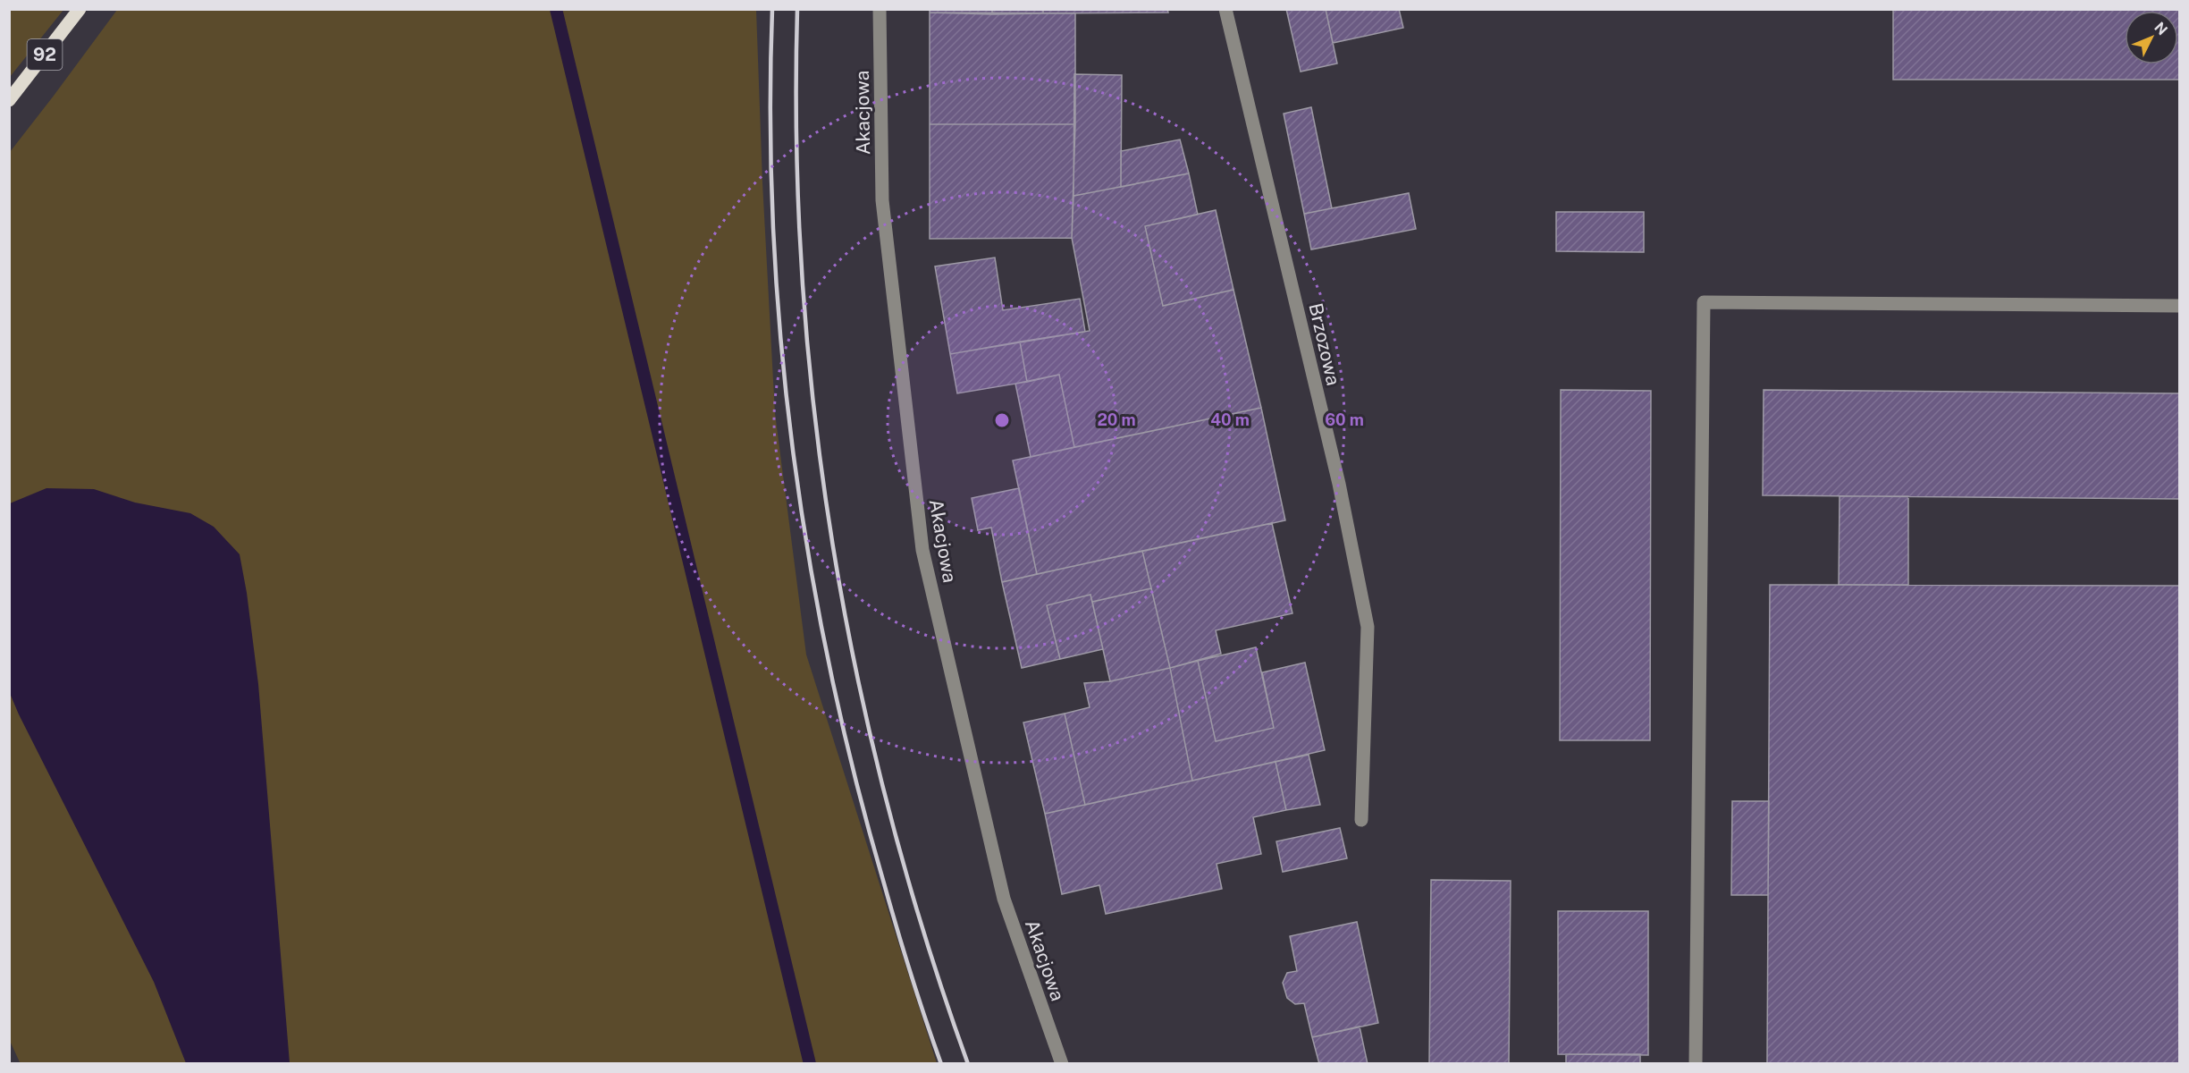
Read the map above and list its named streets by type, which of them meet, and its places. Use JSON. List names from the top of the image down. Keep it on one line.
{"streets":{"main road":["92"],"street":["Akacjowa","Brzozowa"]},"north":"top right","rings":["20 m","40 m","60 m"]}
